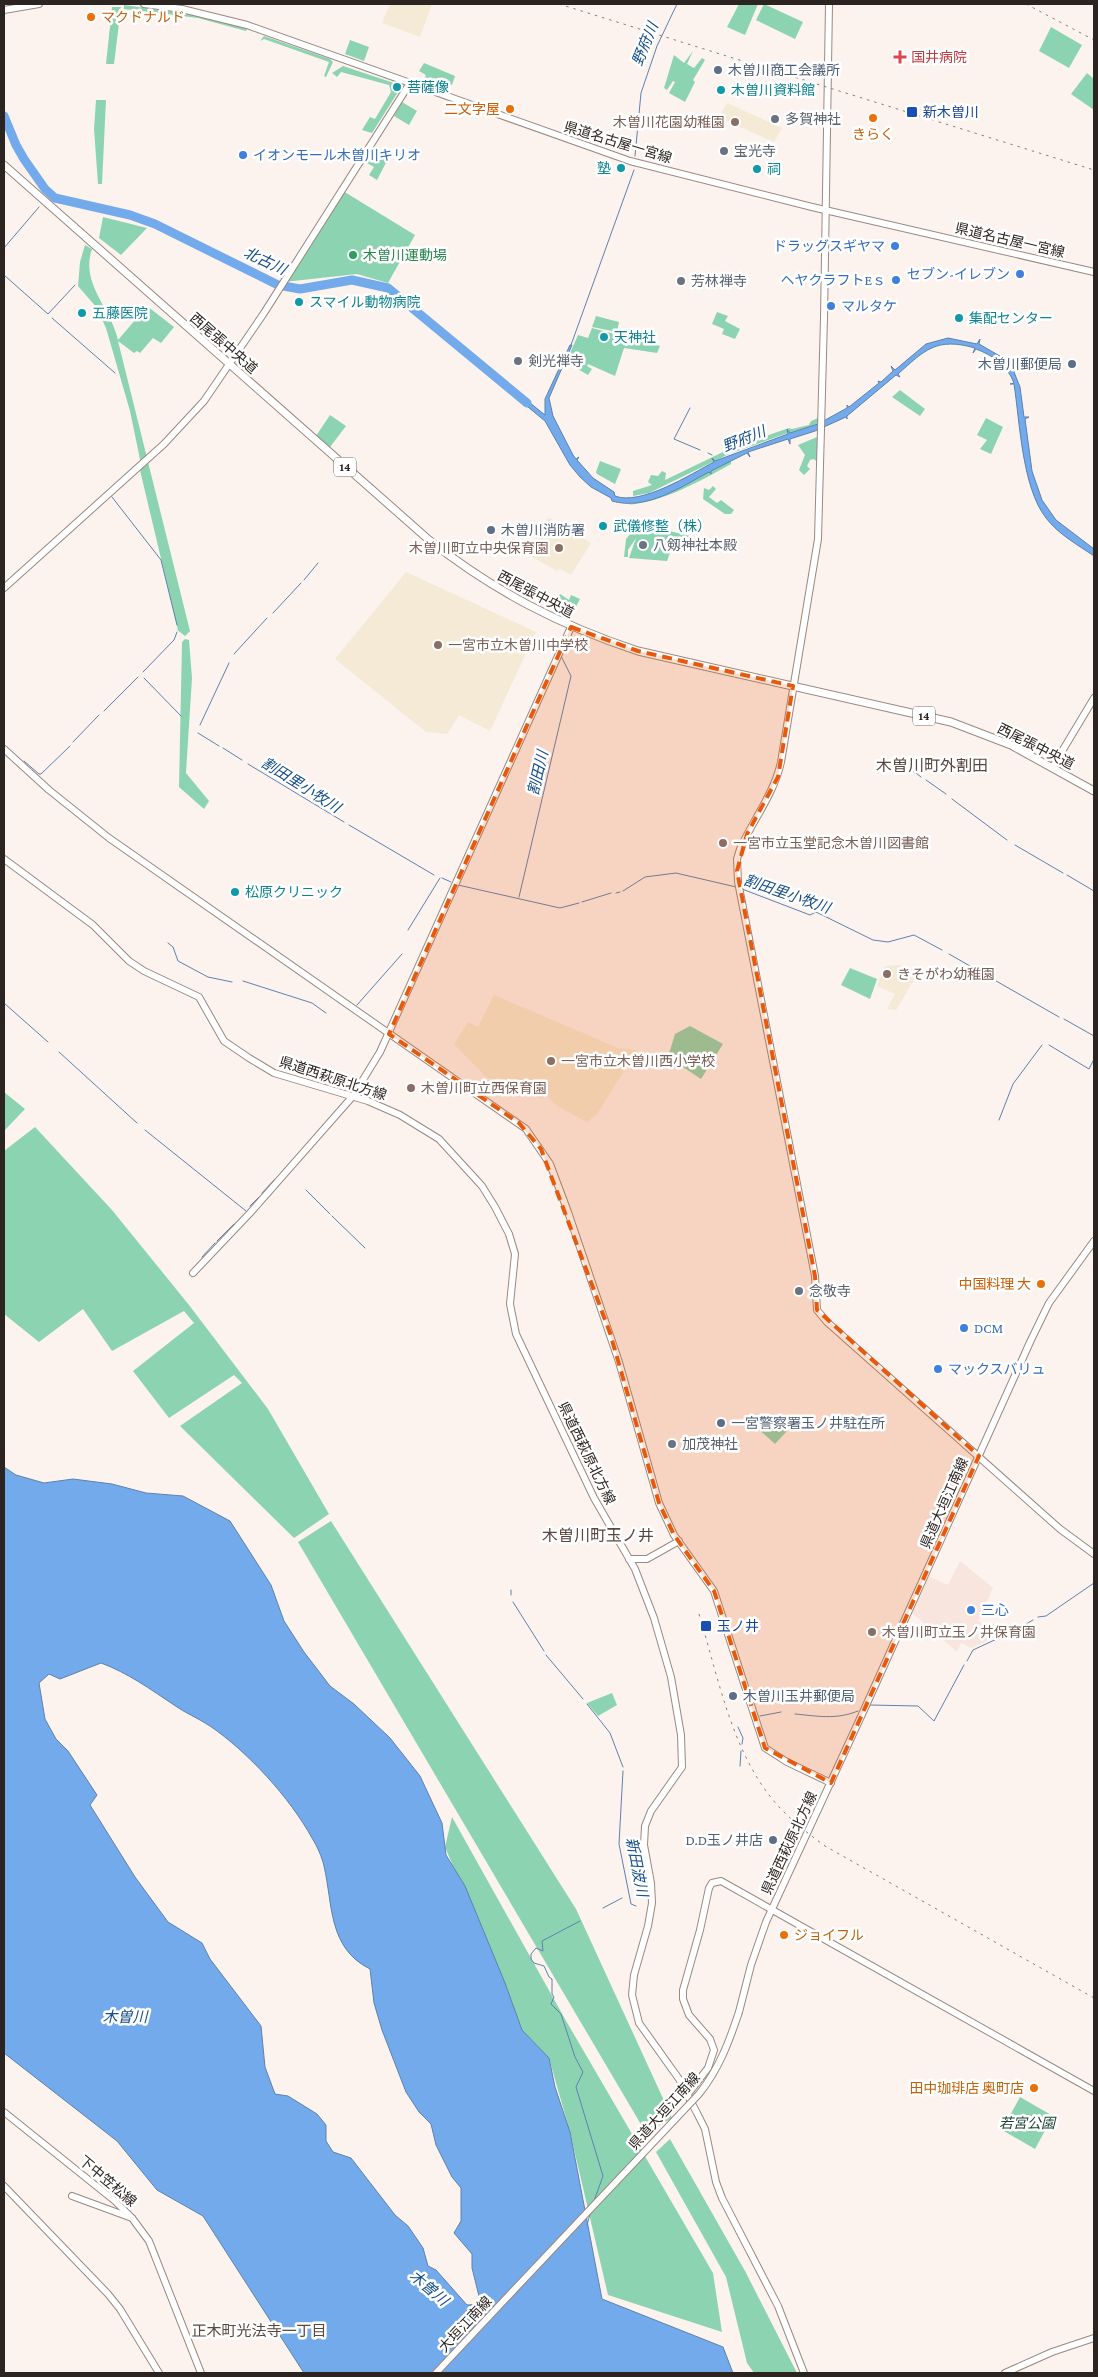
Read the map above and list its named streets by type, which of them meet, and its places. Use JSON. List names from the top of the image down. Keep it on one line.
{"streets":{"main road":["西尾張中央道","14"],"street":["県道名古屋一宮線","県道西萩原北方線","県道大垣江南線","下中笠松線","大垣江南線"]},"crossings":[["県道西萩原北方線","県道大垣江南線"],["県道大垣江南線","大垣江南線"]],"districts":["木曽川町外割田","木曽川町玉ノ井","正木町光法寺一丁目"],"water":["野府川","北古川","割田川","割田里小牧川","新田波川","木曽川"],"parks":["若宮公園"],"places":{"other":["マクドナルド","木曽川商工会議所","菩薩像","木曽川資料館","二文字屋","きらく","多賀神社","木曽川花園幼稚園","宝光寺","イオンモール木曽川キリオ","塾","祠","ドラッグスギヤマ","木曽川運動場","セブン-イレブン","ヘヤクラフトEｓ","芳林禅寺","スマイル動物病院","マルタケ","五藤医院","集配センター","天神社","剣光禅寺","木曽川郵便局","武儀修整（株）","木曽川消防署","八剱神社本殿","木曽川町立中央保育園","一宮市立木曽川中学校","一宮市立玉堂記念木曽川図書館","松原クリニック","きそがわ幼稚園","一宮市立木曽川西小学校","木曽川町立西保育園","中国料理 大","念敬寺","DCM","マックスバリュ","一宮警察署玉ノ井駐在所","加茂神社","三心","木曽川町立玉ノ井保育園","木曽川玉井郵便局","D.D玉ノ井店","ジョイフル","田中珈琲店 奥町店"],"health":["国井病院"],"transit":["新木曽川","玉ノ井"]}}
